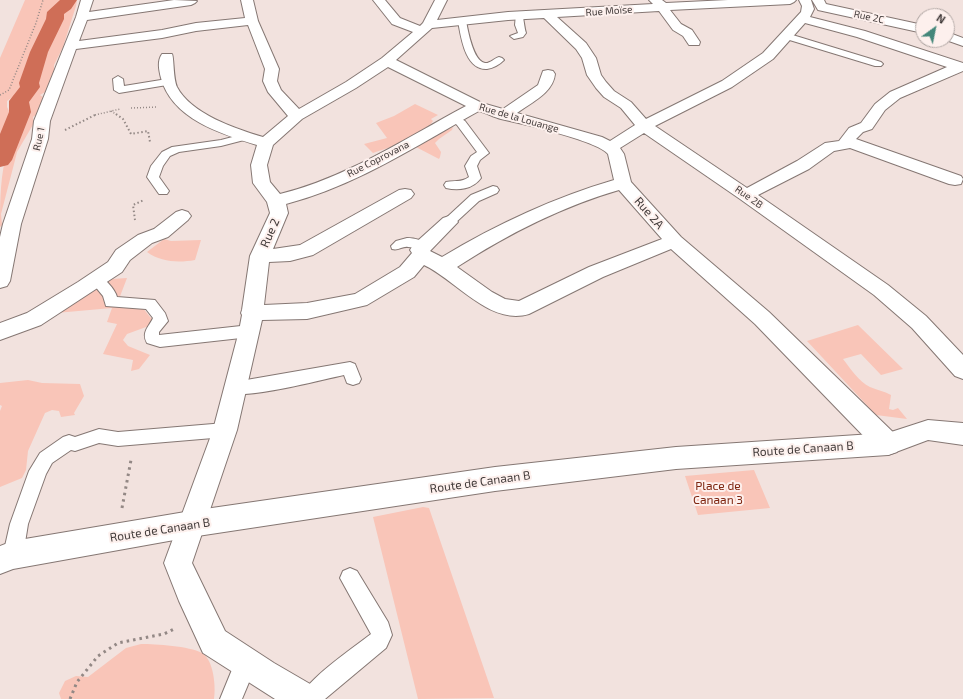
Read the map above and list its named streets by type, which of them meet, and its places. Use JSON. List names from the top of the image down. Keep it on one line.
{"streets":{"street":["Rue Moïse","Rue 2C","Rue de la Louange","Rue 1","Rue Coprovana","Rue 2B","Rue 2A","Rue 2","Route de Canaan B"]},"crossings":[["Rue Moïse","Rue 2B"],["Rue de la Louange","Rue Coprovana"],["Rue de la Louange","Rue 2A"],["Rue Coprovana","Rue 2"],["Rue 2A","Route de Canaan B"],["Rue 2","Route de Canaan B"]],"parks":["Place de Canaan 3"],"north":"top right"}
